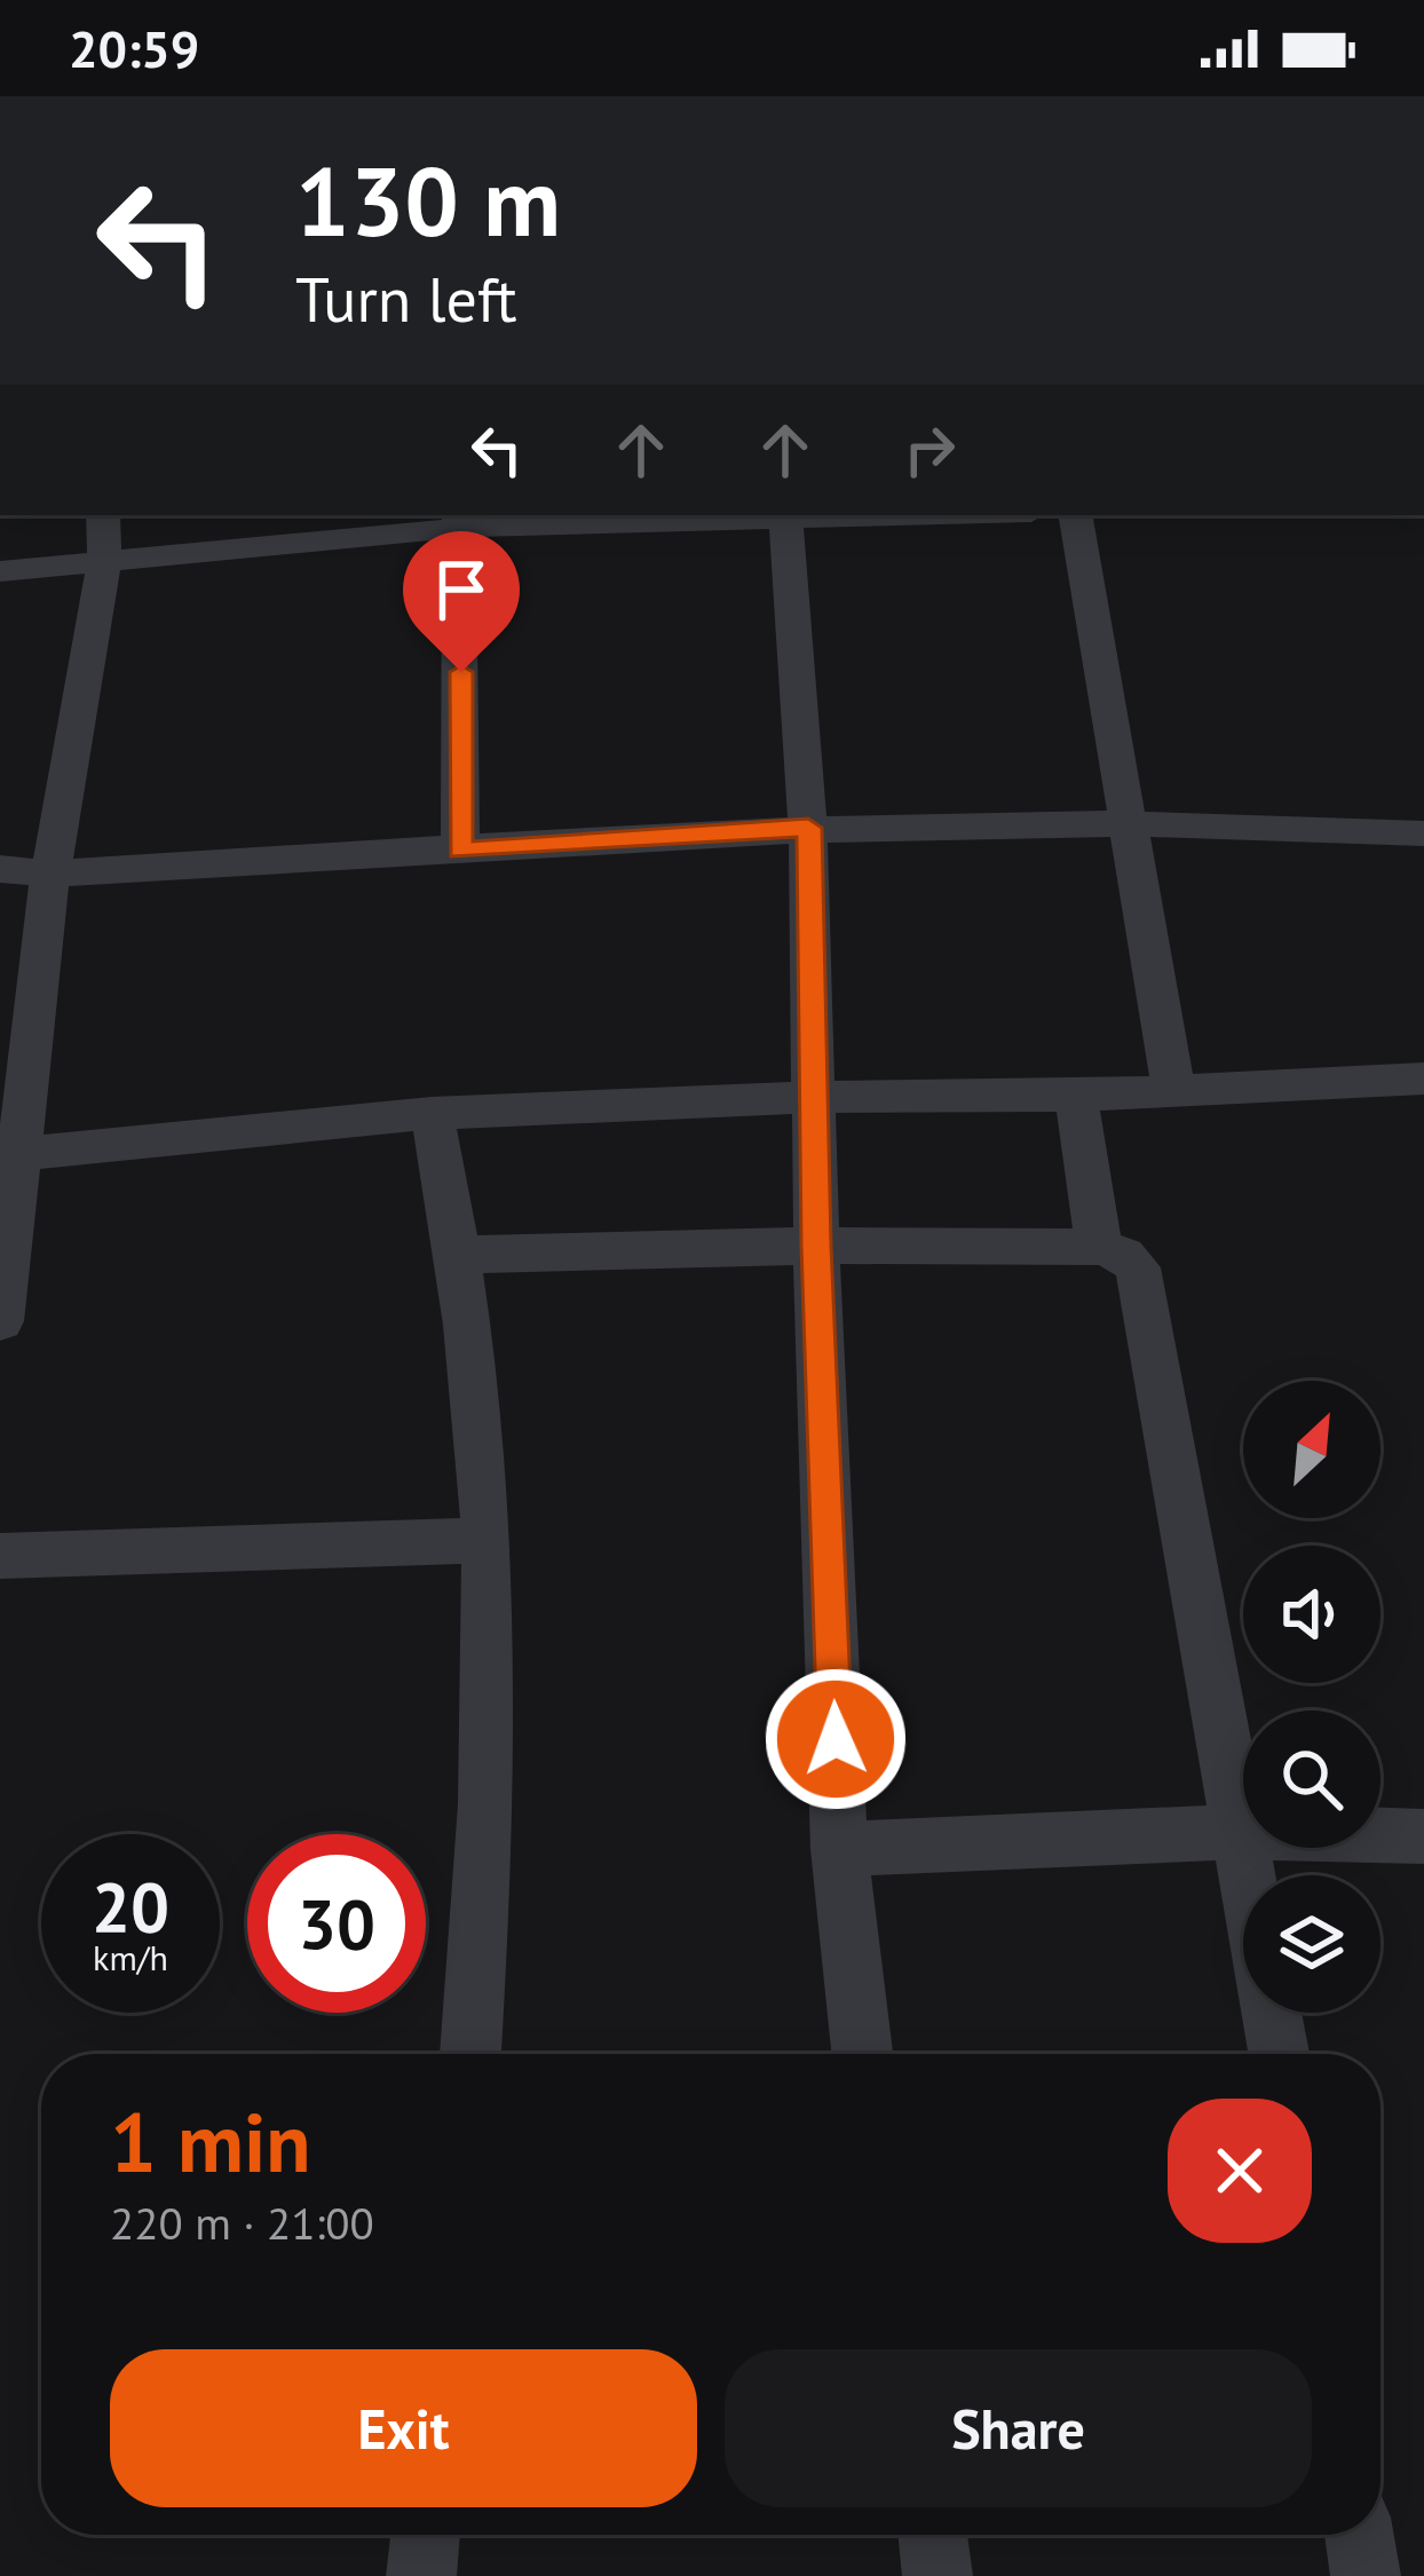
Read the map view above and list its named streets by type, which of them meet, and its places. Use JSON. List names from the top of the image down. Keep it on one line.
{"north":"top right","page":{"status":"20:59","turn":["130 m","Turn left"],"speed":"20 km/h","limit":"30","heading":["1 min","220 m · 21:00"],"buttons":["Exit","Share"]}}
